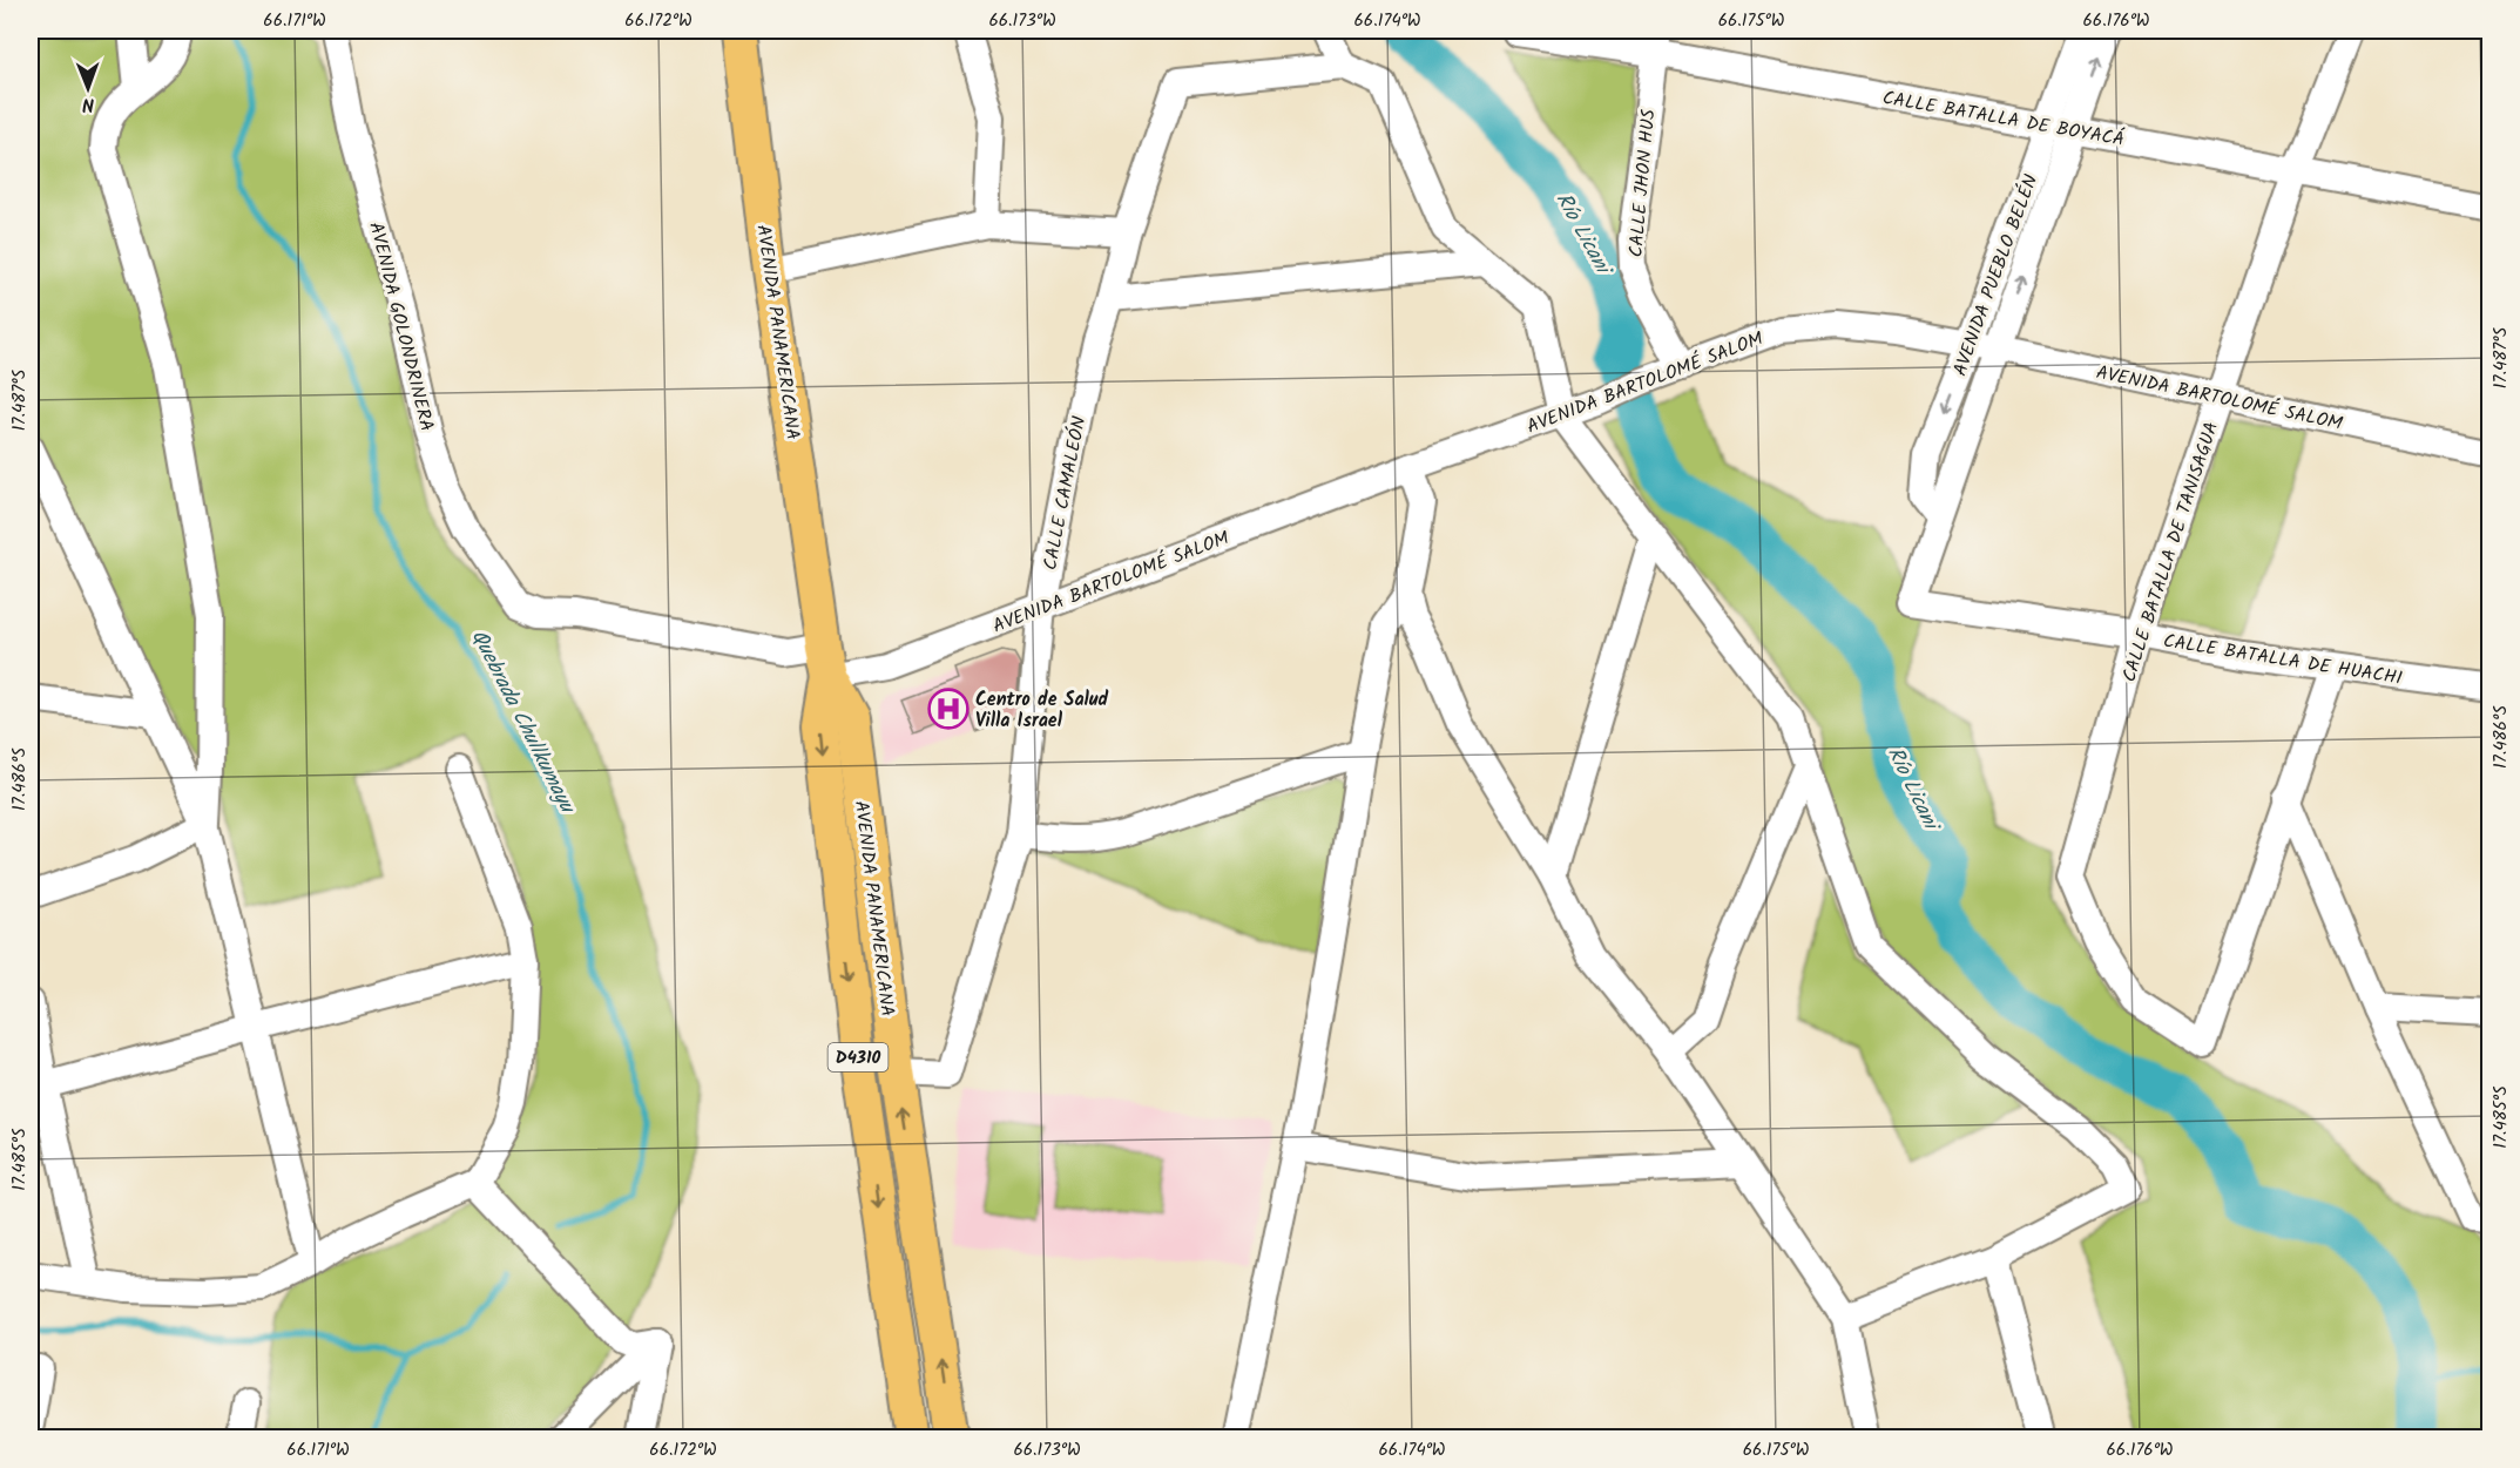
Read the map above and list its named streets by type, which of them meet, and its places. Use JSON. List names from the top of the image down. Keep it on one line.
{"streets":{"main road":["AVENIDA PANAMERICANA","D4310"],"street":["CALLE BATALLA DE BOYACÁ","CALLE JHON HUS","AVENIDA PUEBLO BELÉN","AVENIDA GOLONDRINERA","AVENIDA BARTOLOMÉ SALOM","CALLE CAMALEÓN","CALLE BATALLA DE TANISAGUA","CALLE BATALLA DE HUACHI"]},"crossings":[["CALLE BATALLA DE BOYACÁ","CALLE JHON HUS"],["CALLE BATALLA DE BOYACÁ","AVENIDA PUEBLO BELÉN"],["CALLE BATALLA DE BOYACÁ","CALLE BATALLA DE TANISAGUA"],["CALLE JHON HUS","AVENIDA BARTOLOMÉ SALOM"],["AVENIDA PUEBLO BELÉN","AVENIDA BARTOLOMÉ SALOM"],["AVENIDA PUEBLO BELÉN","CALLE BATALLA DE HUACHI"],["AVENIDA GOLONDRINERA","AVENIDA BARTOLOMÉ SALOM"],["AVENIDA PANAMERICANA","AVENIDA BARTOLOMÉ SALOM"],["AVENIDA PANAMERICANA","CALLE CAMALEÓN"],["AVENIDA BARTOLOMÉ SALOM","CALLE CAMALEÓN"],["AVENIDA BARTOLOMÉ SALOM","CALLE BATALLA DE TANISAGUA"],["CALLE BATALLA DE TANISAGUA","CALLE BATALLA DE HUACHI"]],"water":["Río Licani","Quebrada Chullkumayu"],"places":{"hospital":["Centro de Salud Villa Israel"]},"north":"bottom","coordinates":["66.171°W","66.172°W","66.173°W","66.174°W","66.175°W","66.176°W","17.487°S","17.486°S","17.485°S"]}
